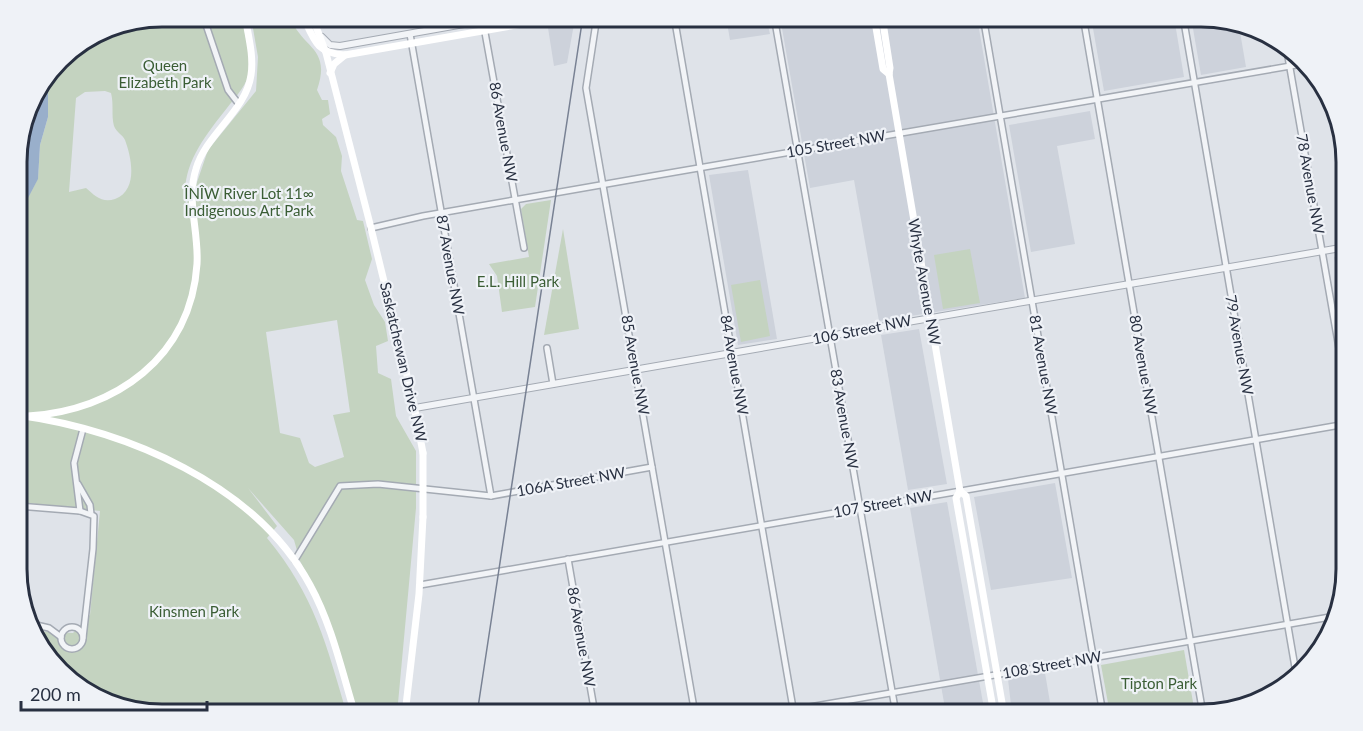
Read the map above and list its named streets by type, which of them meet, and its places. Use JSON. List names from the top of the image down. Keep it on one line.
{"streets":{"main road":["Whyte Avenue NW","Saskatchewan Drive NW"],"street":["86 Avenue NW","105 Street NW","78 Avenue NW","87 Avenue NW","106 Street NW","79 Avenue NW","85 Avenue NW","84 Avenue NW","81 Avenue NW","80 Avenue NW","83 Avenue NW","106A Street NW","107 Street NW","108 Street NW"]},"crossings":[["86 Avenue NW","105 Street NW"],["86 Avenue NW","107 Street NW"],["105 Street NW","78 Avenue NW"],["105 Street NW","87 Avenue NW"],["105 Street NW","Whyte Avenue NW"],["105 Street NW","79 Avenue NW"],["105 Street NW","Saskatchewan Drive NW"],["105 Street NW","85 Avenue NW"],["105 Street NW","84 Avenue NW"],["105 Street NW","81 Avenue NW"],["105 Street NW","80 Avenue NW"],["105 Street NW","83 Avenue NW"],["78 Avenue NW","106 Street NW"],["87 Avenue NW","106 Street NW"],["87 Avenue NW","106A Street NW"],["Whyte Avenue NW","106 Street NW"],["Whyte Avenue NW","107 Street NW"],["Whyte Avenue NW","108 Street NW"],["106 Street NW","79 Avenue NW"],["106 Street NW","Saskatchewan Drive NW"],["106 Street NW","85 Avenue NW"],["106 Street NW","84 Avenue NW"],["106 Street NW","81 Avenue NW"],["106 Street NW","80 Avenue NW"],["106 Street NW","83 Avenue NW"],["79 Avenue NW","107 Street NW"],["79 Avenue NW","108 Street NW"],["Saskatchewan Drive NW","107 Street NW"],["85 Avenue NW","106A Street NW"],["85 Avenue NW","107 Street NW"],["84 Avenue NW","107 Street NW"],["81 Avenue NW","107 Street NW"],["81 Avenue NW","108 Street NW"],["80 Avenue NW","107 Street NW"],["80 Avenue NW","108 Street NW"],["83 Avenue NW","107 Street NW"],["83 Avenue NW","108 Street NW"]],"parks":["Queen Elizabeth Park","ÎNÎW River Lot 11∞ Indigenous Art Park","E.L. Hill Park","Kinsmen Park","Tipton Park"],"scale_bar":"200 m"}
